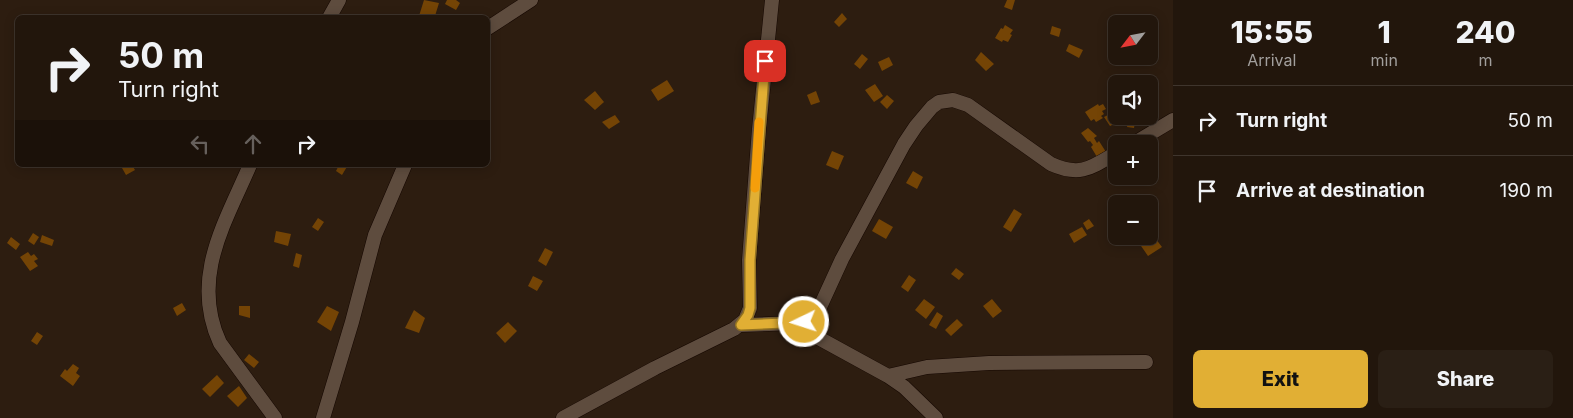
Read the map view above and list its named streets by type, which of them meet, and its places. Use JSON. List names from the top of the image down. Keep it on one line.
{"north":"bottom left","page":{"eta":["15:55","Arrival","1","min","240","m"],"map_buttons":["+","−"],"turn":["50 m","Turn right"],"list":[{"name":"Turn right","value":"50 m"},{"name":"Arrive at destination","value":"190 m"}],"buttons":["Exit","Share"]}}
